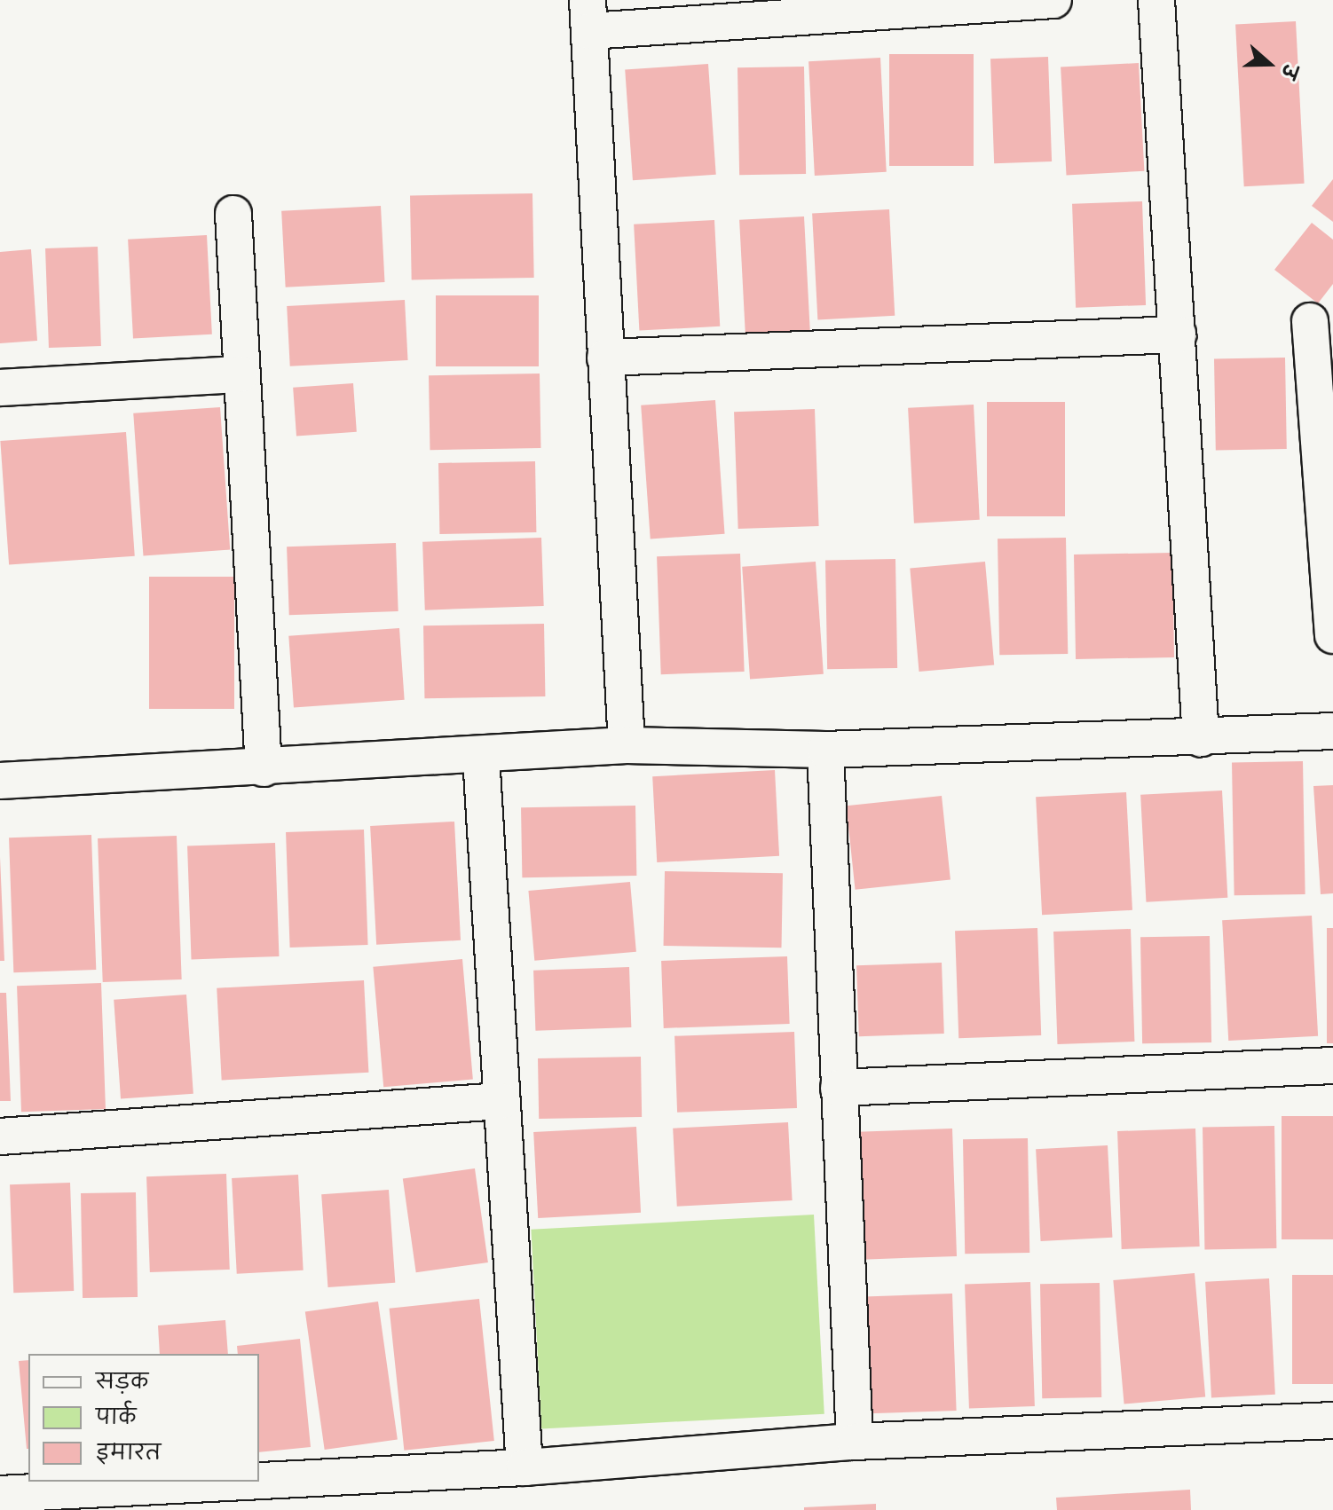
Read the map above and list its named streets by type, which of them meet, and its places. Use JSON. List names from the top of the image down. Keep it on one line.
{"legend":["सड़क","पार्क","इमारत"],"north":"right"}
